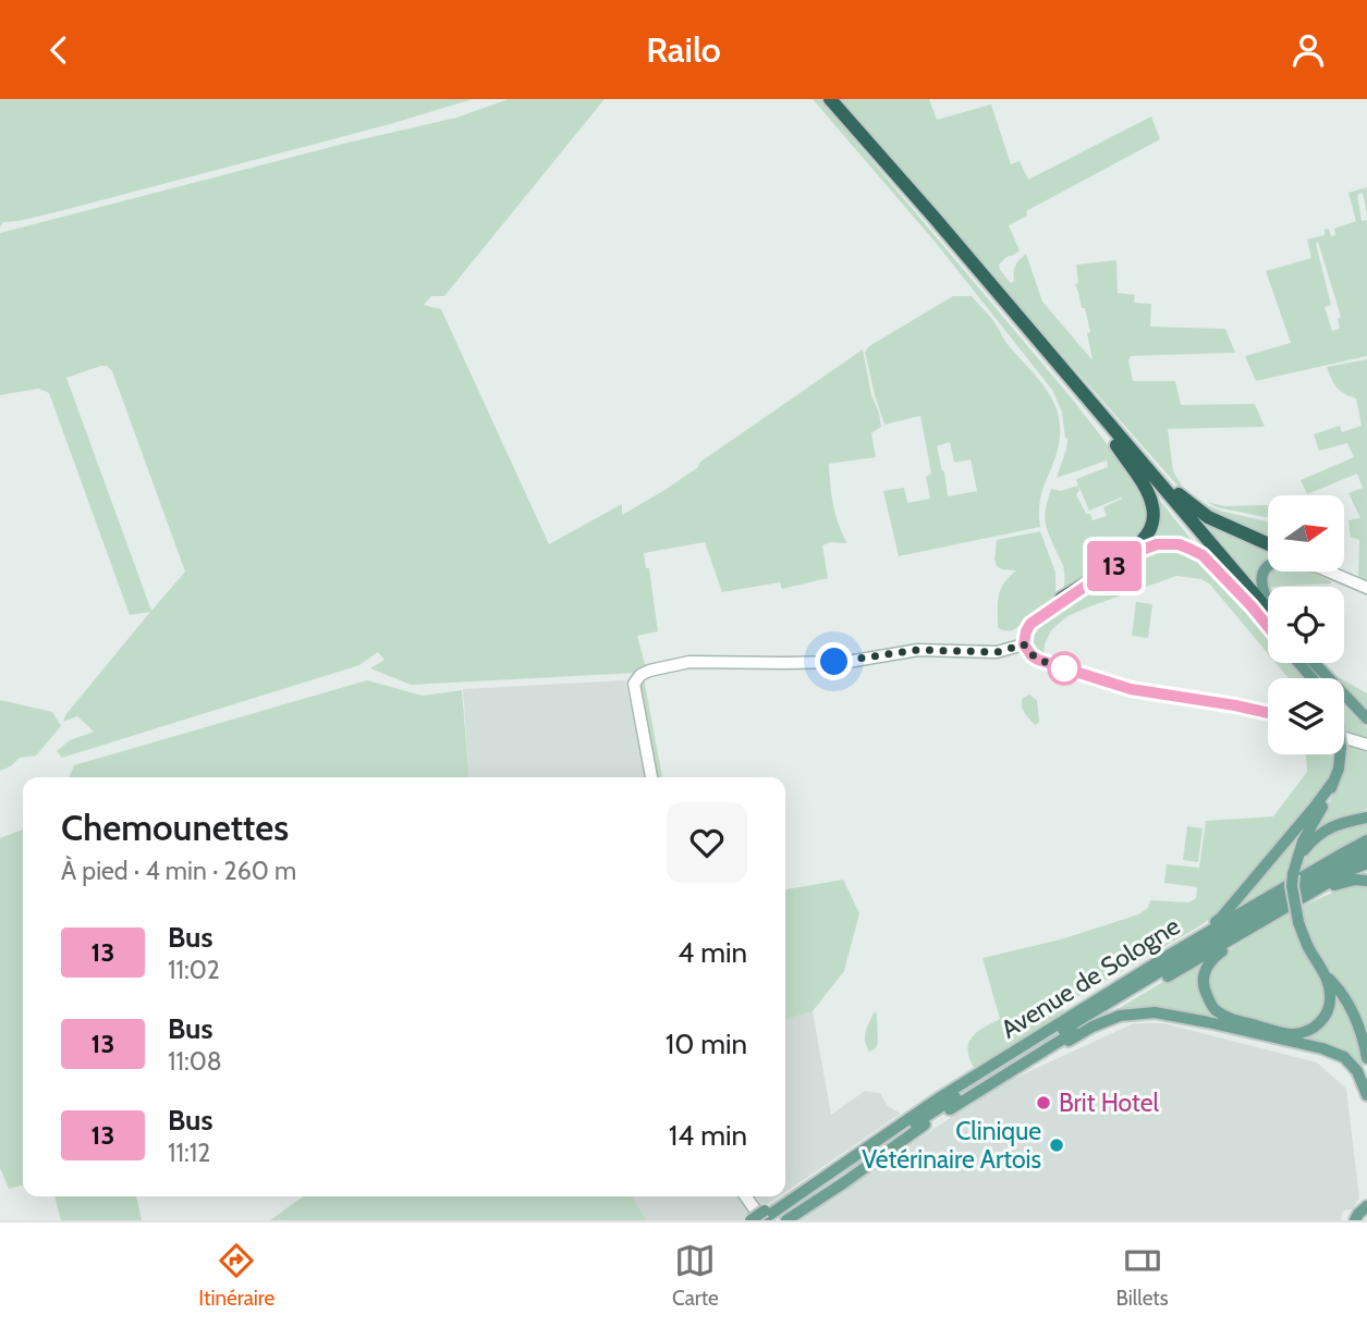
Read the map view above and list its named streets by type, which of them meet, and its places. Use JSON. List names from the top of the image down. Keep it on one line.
{"streets":{"main road":["Avenue de Sologne"]},"places":["Brit Hotel","Clinique Vétérinaire Artois"],"lines":["bus line 13"],"north":"right","page":{"header":"Railo","on_map":"13","heading":["Chemounettes","À pied · 4 min · 260 m"],"list":[{"mark":"13","name":"Bus","note":"11:02","value":"4 min"},{"mark":"13","name":"Bus","note":"11:08","value":"10 min"},{"mark":"13","name":"Bus","note":"11:12","value":"14 min"}],"tabs":["Itinéraire","Carte","Billets"]}}
